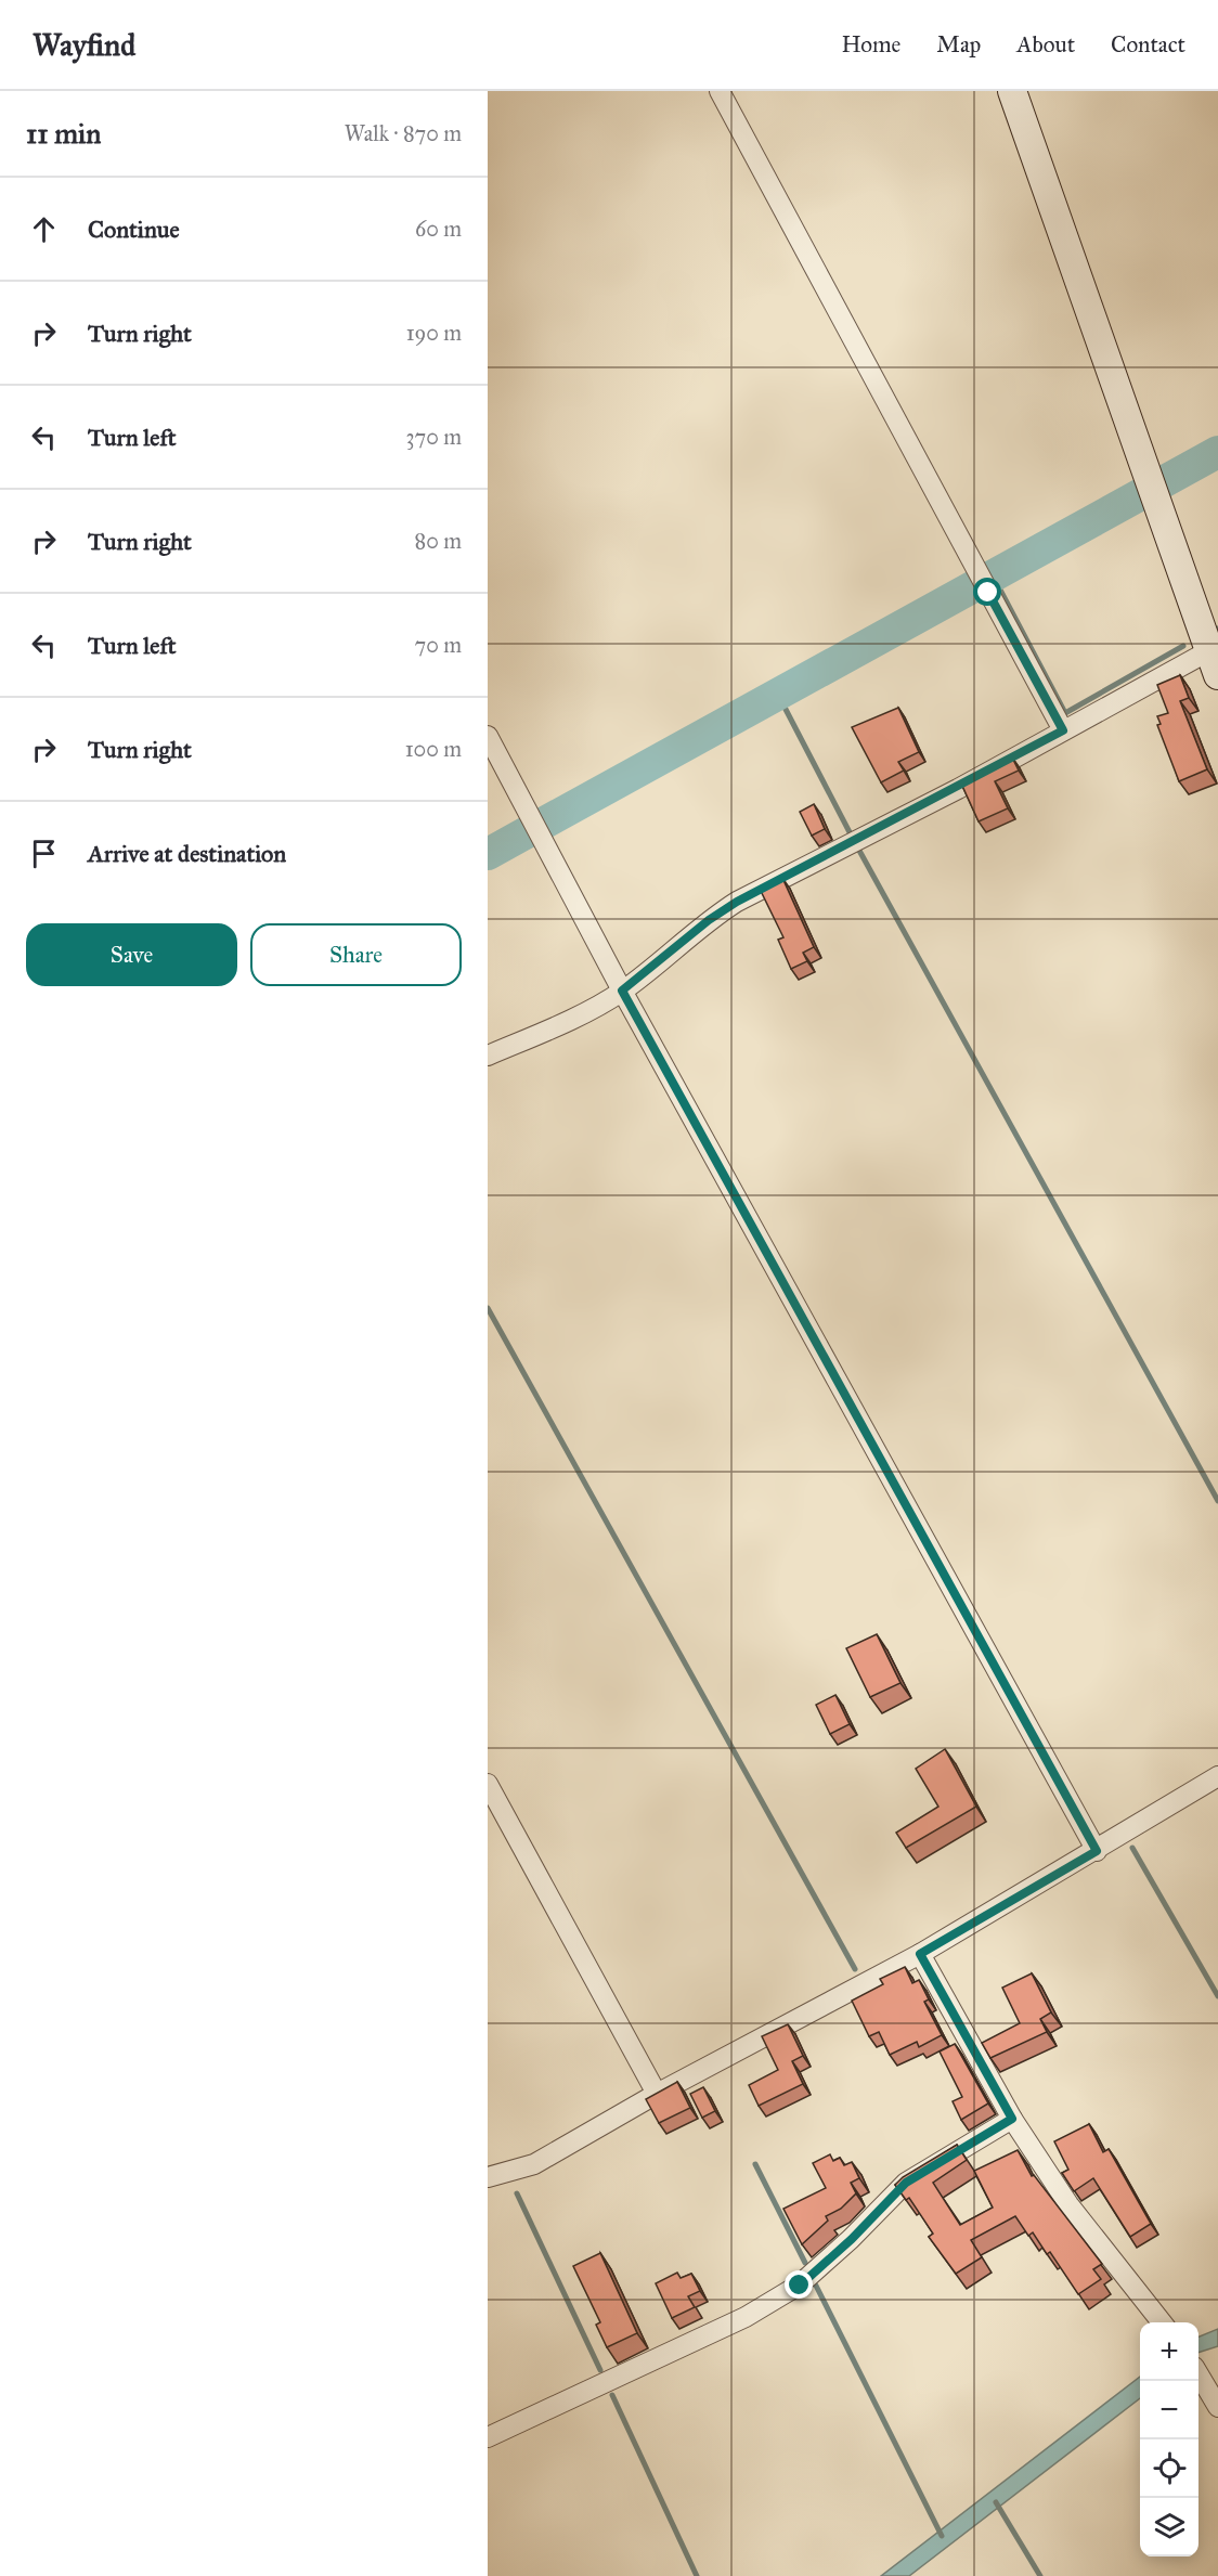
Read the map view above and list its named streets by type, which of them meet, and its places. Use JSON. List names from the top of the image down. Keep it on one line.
{"page":{"header":"Wayfind","nav":["Home","Map","About","Contact"],"heading":["11 min","Walk · 870 m"],"list":[["Continue","60 m"],["Turn right","190 m"],["Turn left","370 m"],["Turn right","80 m"],["Turn left","70 m"],["Turn right","100 m"],"Arrive at destination"],"buttons":["Save","Share"],"map_buttons":["+","−"]}}
